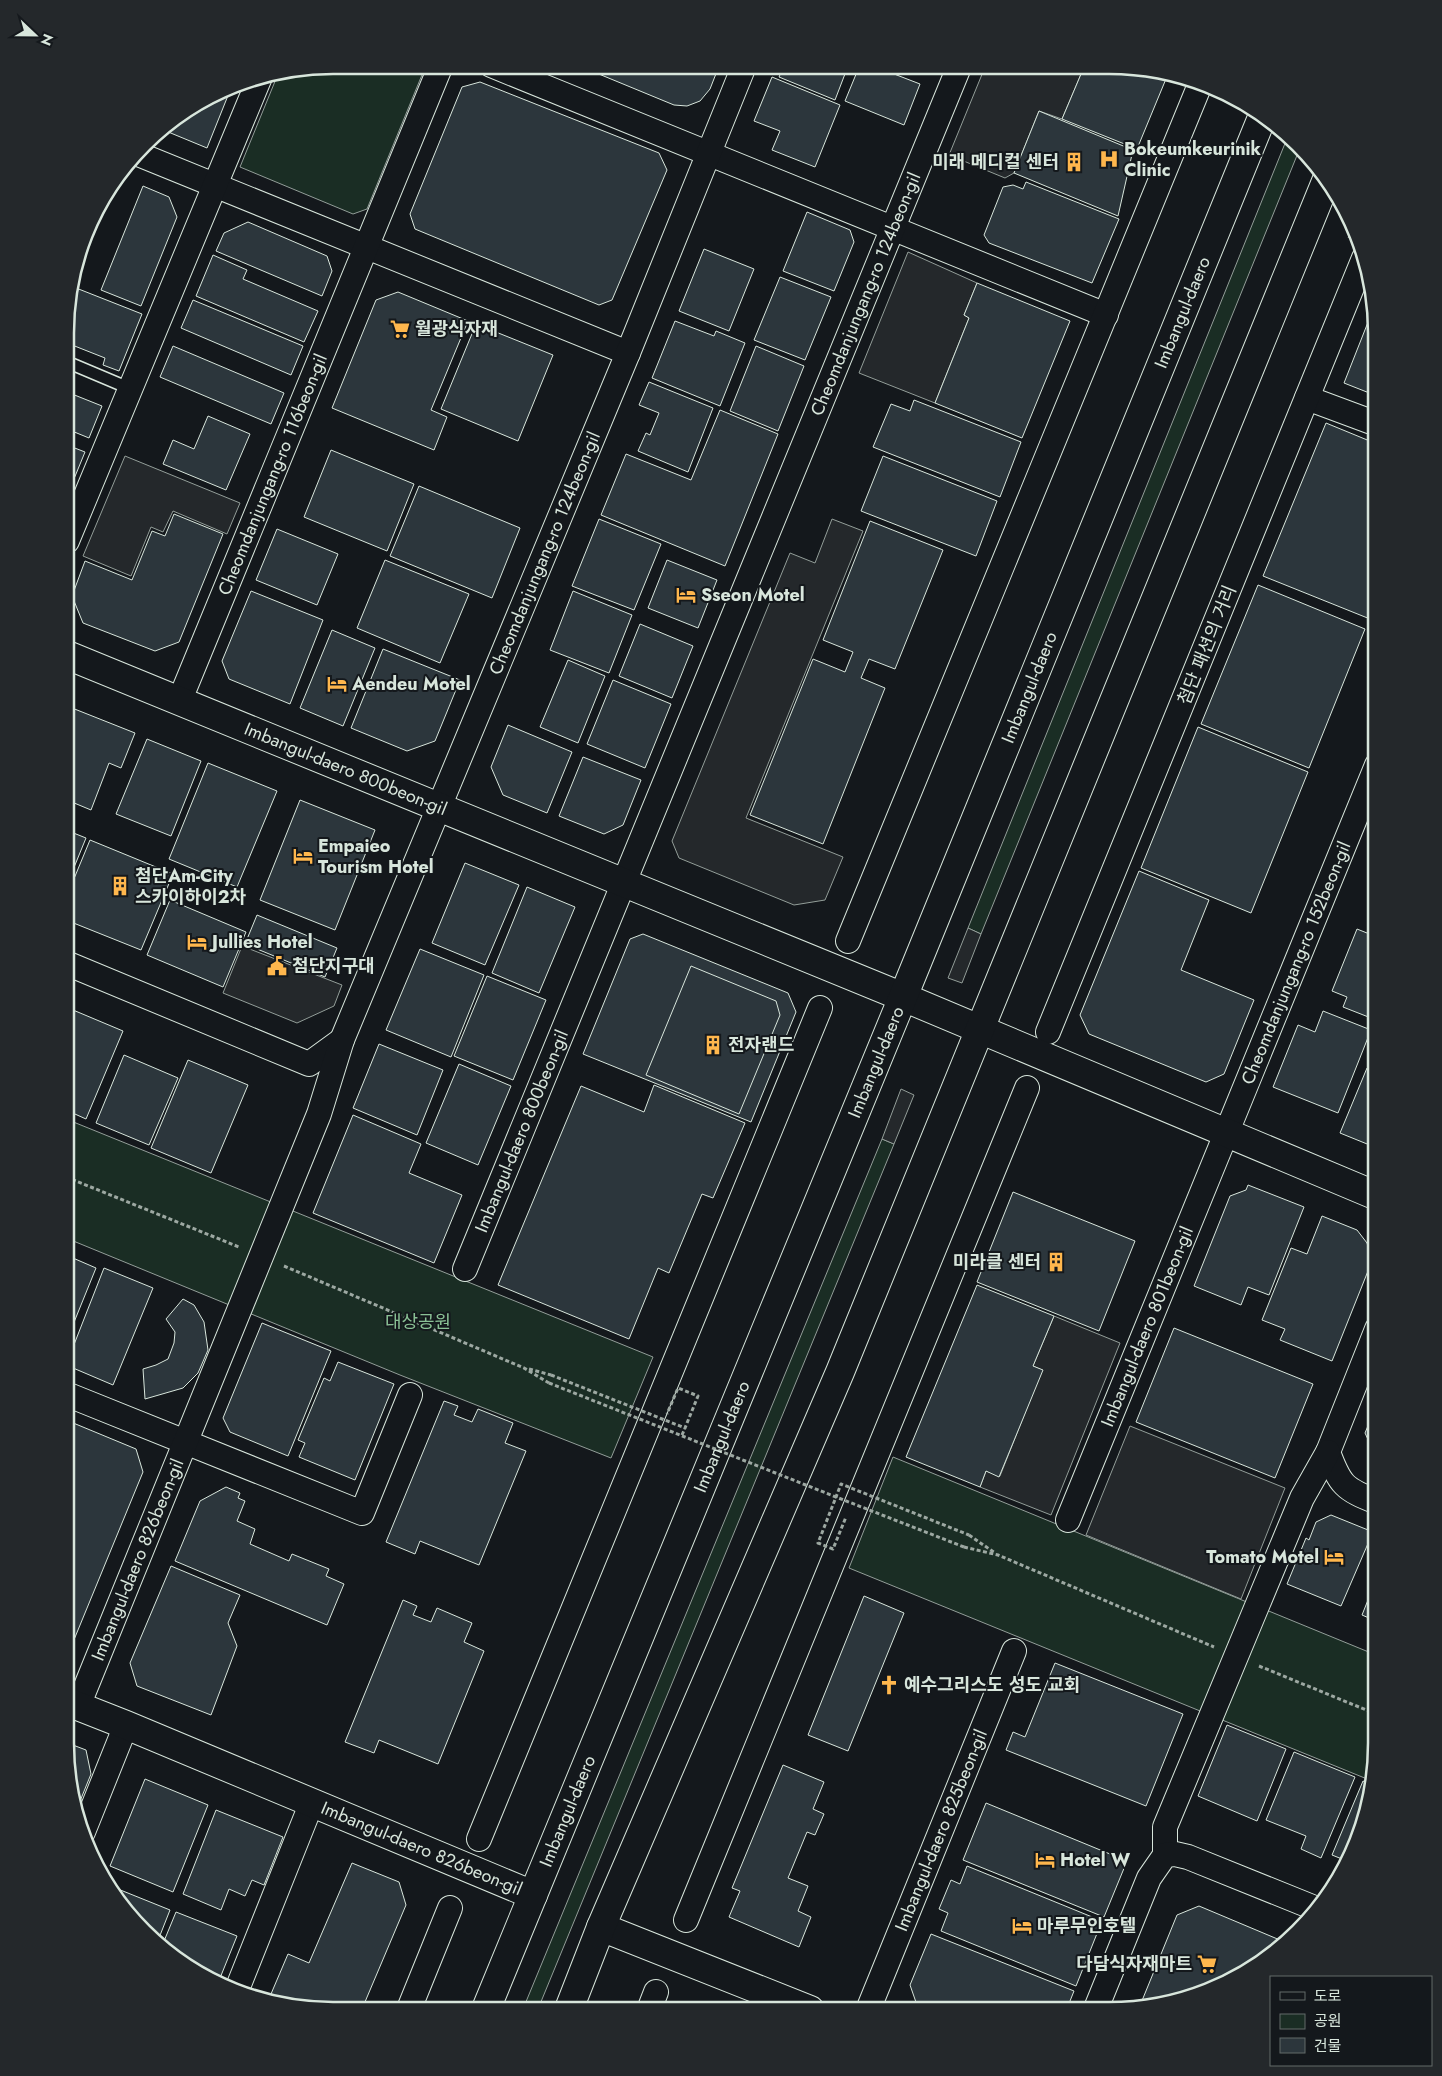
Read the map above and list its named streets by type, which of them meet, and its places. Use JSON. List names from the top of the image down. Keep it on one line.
{"streets":{"main road":["Imbangul-daero","Imbangul-daero 800beon-gil","Imbangul-daero 826beon-gil"],"street":["Cheomdanjungang-ro 124beon-gil","Cheomdanjungang-ro 116beon-gil","첨단 패션의 거리","Cheomdanjungang-ro 152beon-gil","Imbangul-daero 801beon-gil","Imbangul-daero 825beon-gil"]},"crossings":[["Cheomdanjungang-ro 124beon-gil","Imbangul-daero 800beon-gil"],["Cheomdanjungang-ro 124beon-gil","Imbangul-daero 826beon-gil"],["Imbangul-daero","Imbangul-daero 800beon-gil"],["Imbangul-daero","Imbangul-daero 826beon-gil"],["Cheomdanjungang-ro 116beon-gil","Imbangul-daero 800beon-gil"],["Cheomdanjungang-ro 152beon-gil","Imbangul-daero 801beon-gil"]],"parks":["대상공원"],"places":{"hospital":["Bokeumkeurinik Clinic"],"building":["미래 메디컬 센터","첨단Am-City 스카이하이2차","전자랜드","미라클 센터"],"supermarket":["월광식자재","다담식자재마트"],"hotel":["Sseon Motel","Aendeu Motel","Empaieo Tourism Hotel","Jullies Hotel","Tomato Motel","Hotel W","마루무인호텔"],"public building":["첨단지구대"],"church":["예수그리스도 성도 교회"]},"legend":["도로","공원","건물"],"north":"right"}
